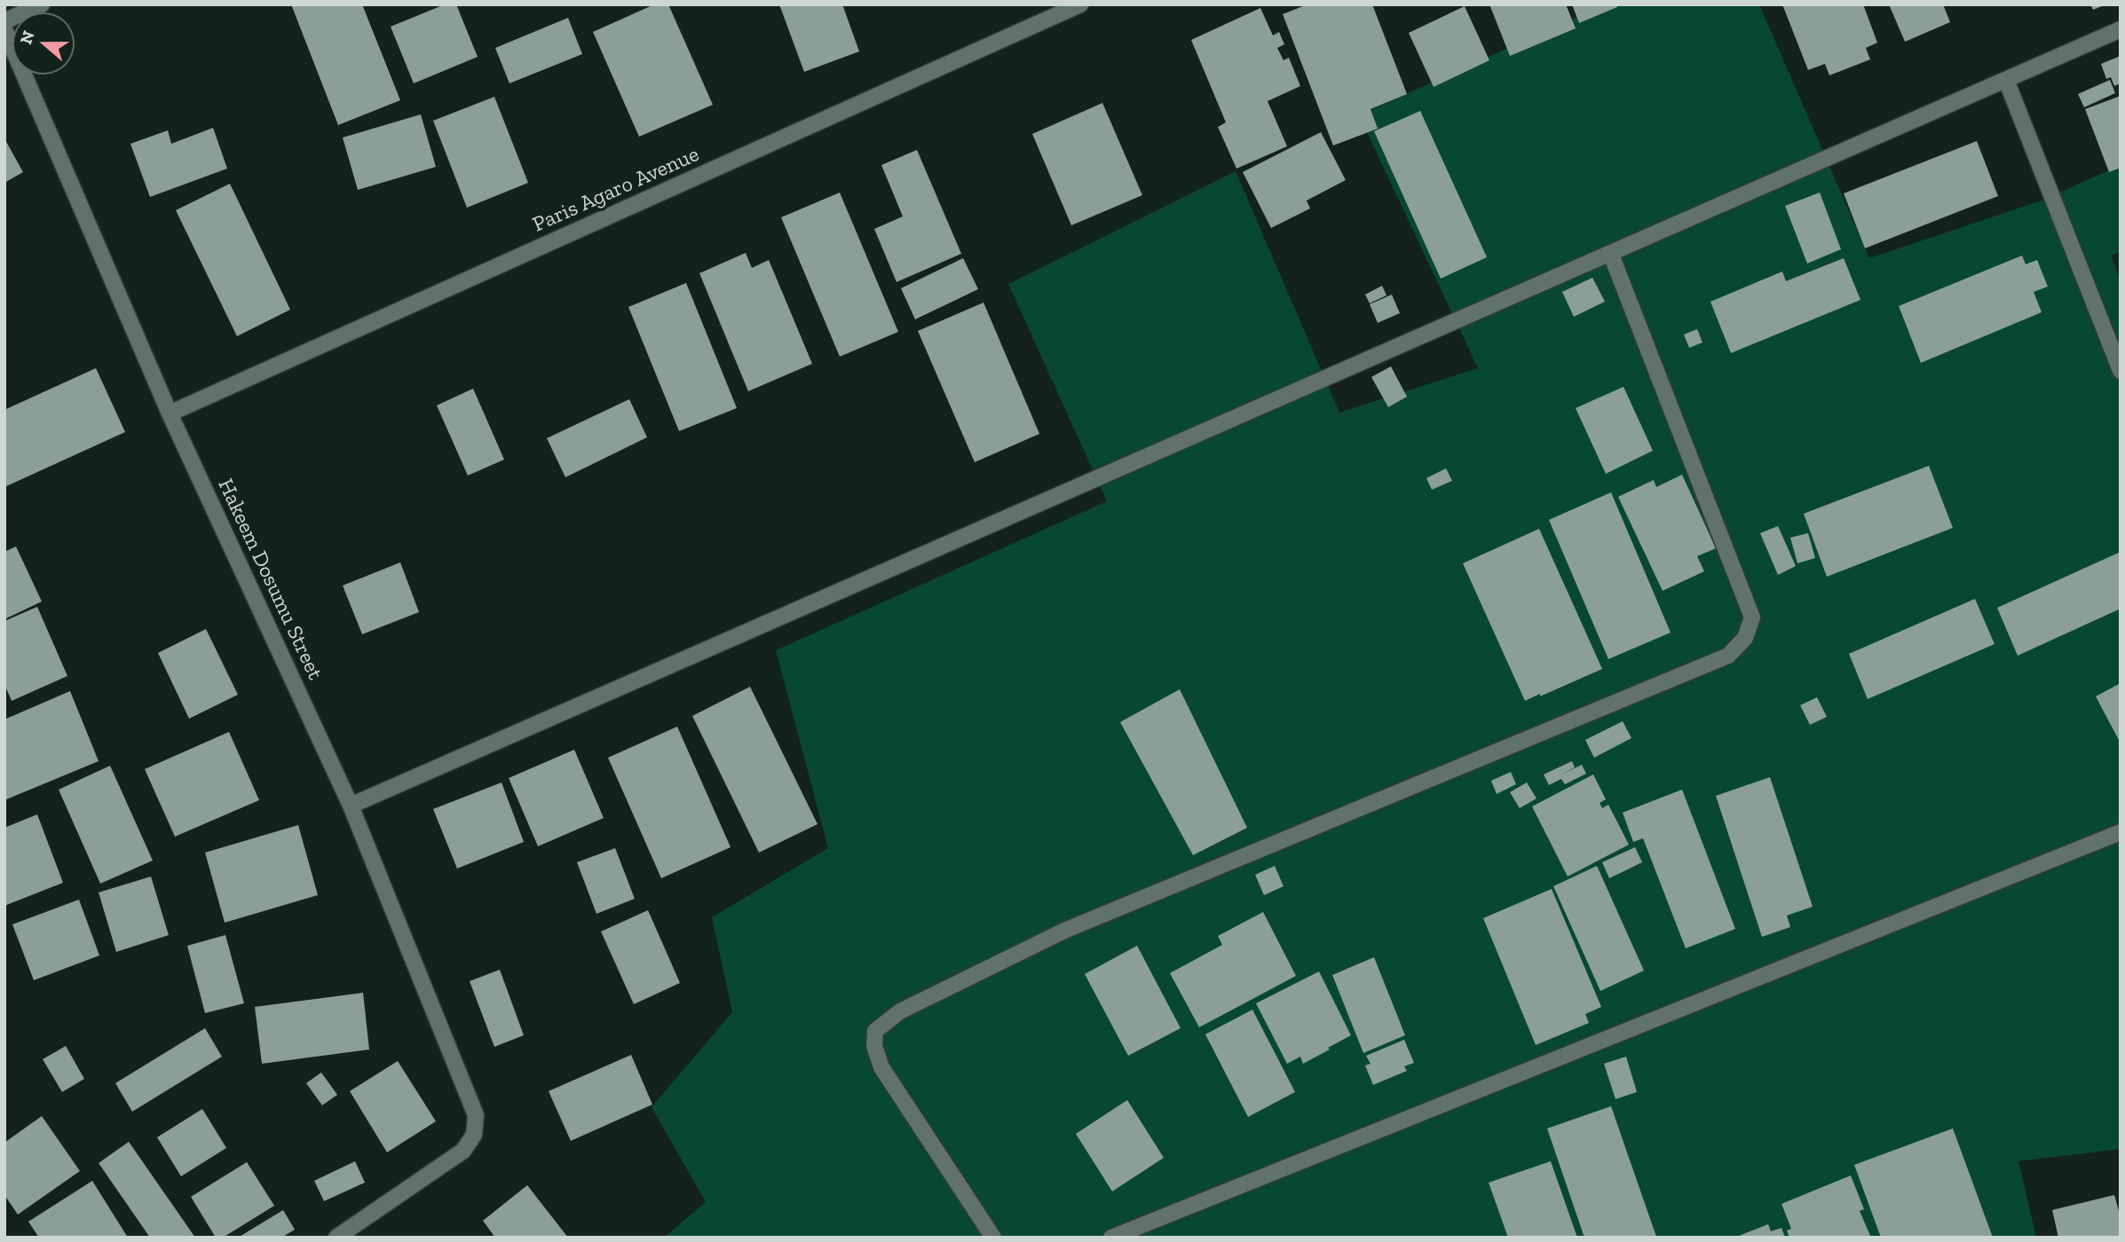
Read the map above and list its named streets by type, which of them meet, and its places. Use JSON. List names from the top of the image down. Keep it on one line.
{"streets":{"street":["Paris Agaro Avenue","Hakeem Dosumu Street"]},"crossings":[["Paris Agaro Avenue","Hakeem Dosumu Street"]],"north":"left"}
